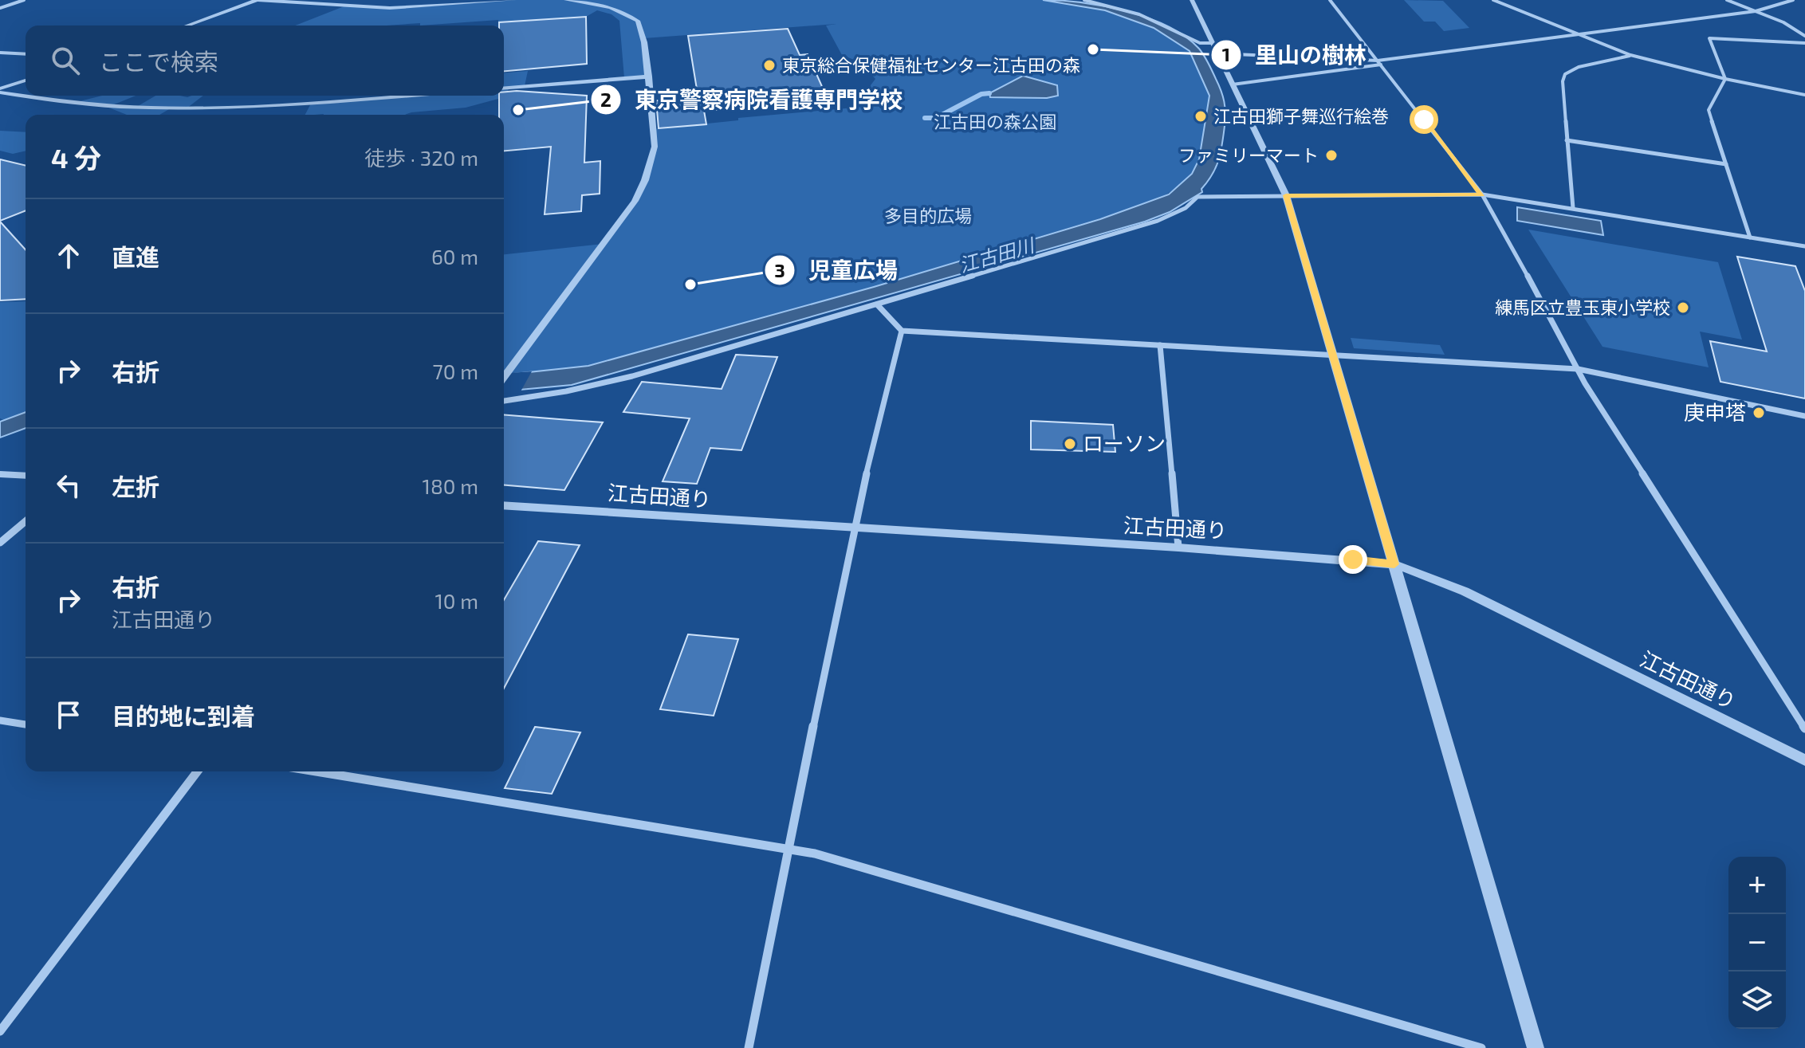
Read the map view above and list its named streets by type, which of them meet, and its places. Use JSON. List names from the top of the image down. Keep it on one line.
{"streets":{"street":["江古田通り"]},"water":["江古田川"],"parks":["江古田の森公園","多目的広場"],"places":["里山の樹林","東京総合保健福祉センター江古田の森","東京警察病院看護専門学校","江古田獅子舞巡行絵巻","ファミリーマート","児童広場","練馬区立豊玉東小学校","庚申塔","ローソン"],"page":{"search":"ここで検索","heading":["4 分","徒歩 · 320 m"],"list":[["直進","60 m"],["右折","70 m"],["左折","180 m"],["右折","江古田通り","10 m"],"目的地に到着"],"map_buttons":["+","−"]}}
